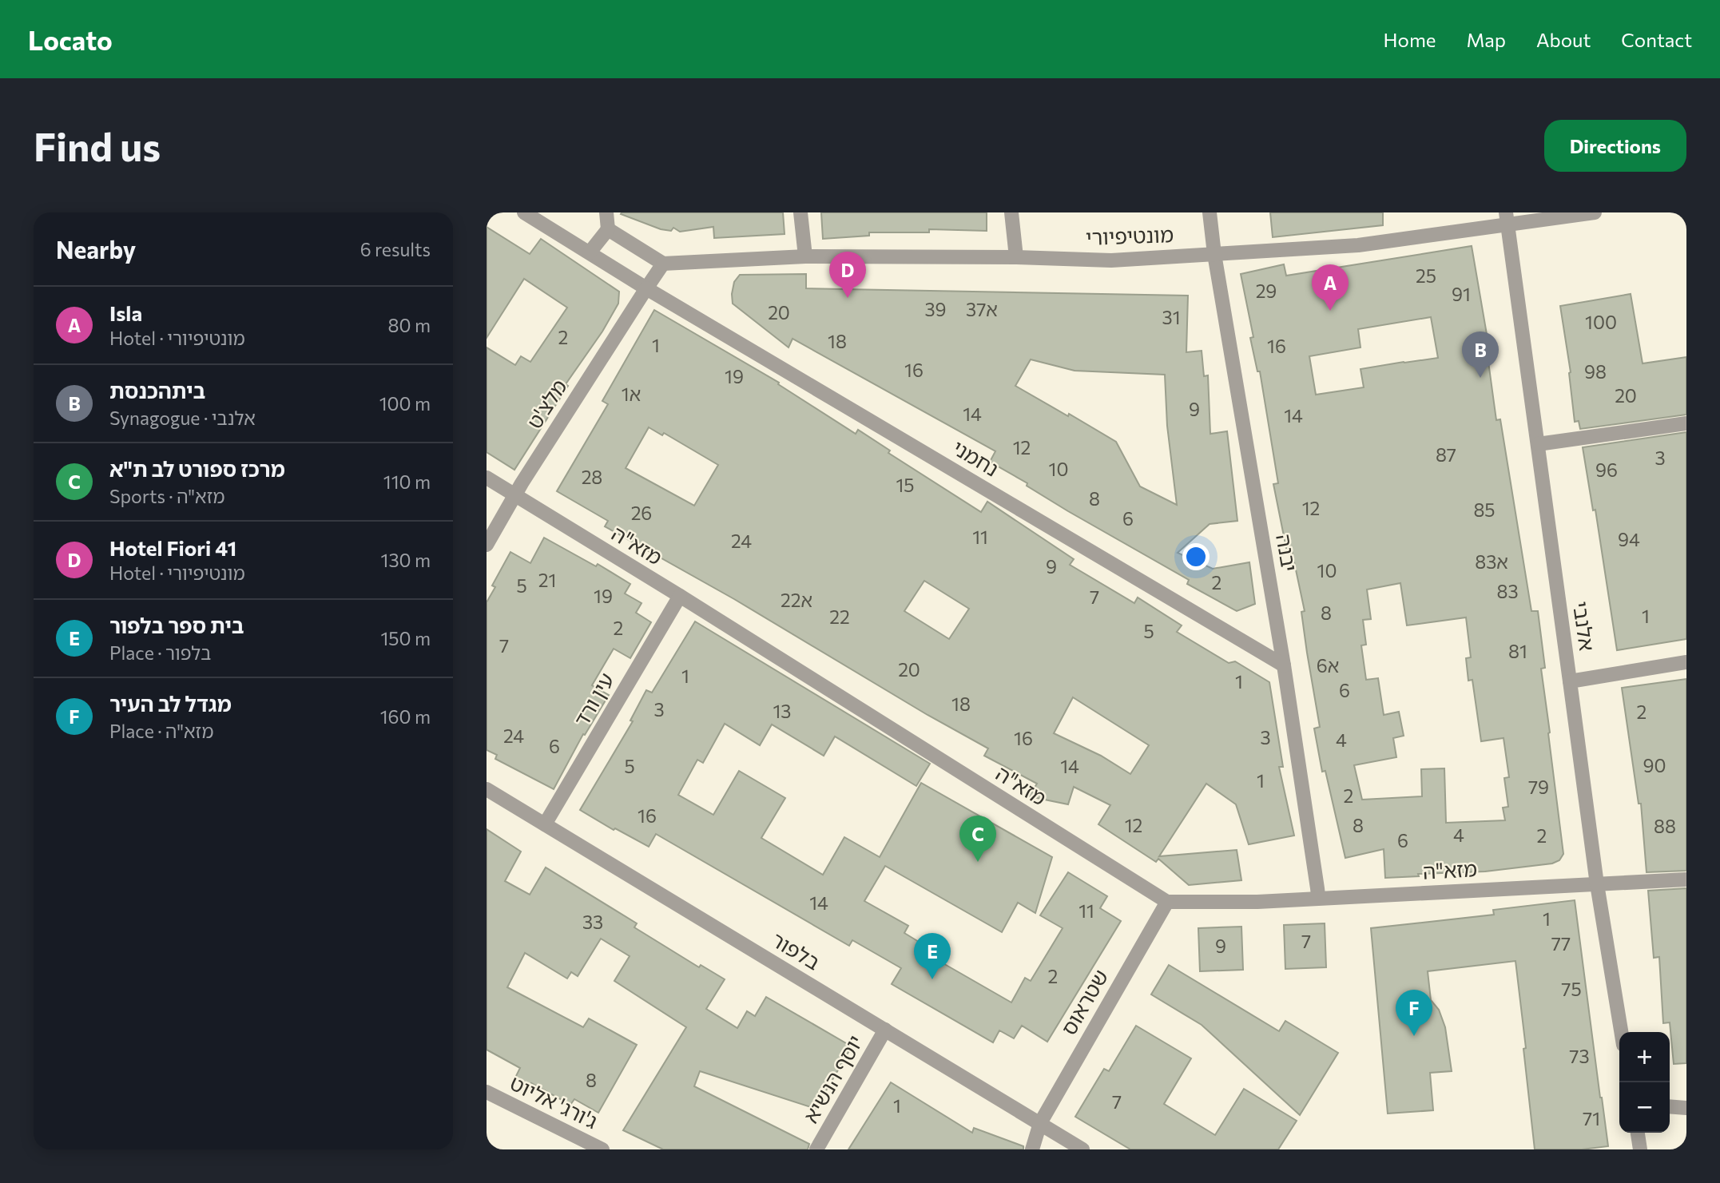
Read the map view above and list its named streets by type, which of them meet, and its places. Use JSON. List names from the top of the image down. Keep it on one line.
{"streets":{"street":["מונטיפיורי","מלצ'ט","נחמני","מזא\"ה","יבנה","אלנבי","עין ורד","בלפור","שטראוס","יוסף הנשיא","ג'ורג' אליוט"]},"crossings":[["מונטיפיורי","מלצ'ט"],["מונטיפיורי","יבנה"],["מונטיפיורי","אלנבי"],["מלצ'ט","נחמני"],["מלצ'ט","מזא\"ה"],["נחמני","יבנה"],["מזא\"ה","יבנה"],["מזא\"ה","אלנבי"],["מזא\"ה","עין ורד"],["מזא\"ה","שטראוס"],["עין ורד","בלפור"],["בלפור","שטראוס"],["בלפור","יוסף הנשיא"]],"house_numbers":["25","29","91","39","37א","20","31","100","2","18","1","16","16","98","19","1א","20","9","14","14","12","87","3","10","96","28","15","8","12","85","26","6","11","94","24","83א","9","10","21","2","5","83","19","7","22א","8","1","22","2","5","7","81","6א","20","1","1","6","18","3","13","2","24","3","16","4","6","90","5","14","1","79","2","16","12","8","88","4","2","6","14","11","1","33","7","77","9","2","75","73","8","7","1","71"],"page":{"header":"Locato","nav":["Home","Map","About","Contact"],"buttons":"Directions","title":"Find us","heading":["Nearby","6 results"],"pins":["D","A","B","C","E","F"],"list":[{"mark":"A","name":"Isla","note":"Hotel · מונטיפיורי","value":"80 m"},{"mark":"B","name":"ביתהכנסת","note":"Synagogue · אלנבי","value":"100 m"},{"mark":"C","name":"מרכז ספורט לב ת\"א","note":"Sports · מזא\"ה","value":"110 m"},{"mark":"D","name":"Hotel Fiori 41","note":"Hotel · מונטיפיורי","value":"130 m"},{"mark":"E","name":"בית ספר בלפור","note":"Place · בלפור","value":"150 m"},{"mark":"F","name":"מגדל לב העיר","note":"Place · מזא\"ה","value":"160 m"}],"map_buttons":["+","−"]}}
